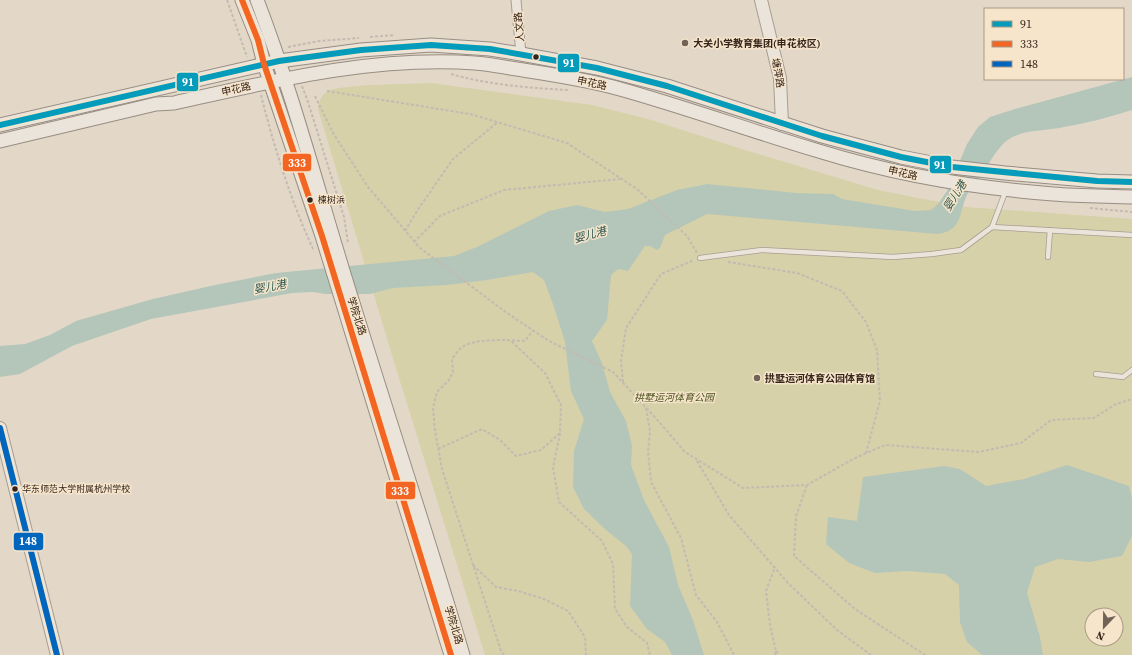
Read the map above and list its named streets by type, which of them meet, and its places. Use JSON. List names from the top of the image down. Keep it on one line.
{"streets":{"main road":["申花路","学院北路"],"street":["人文路","塘萍路"]},"crossings":[["人文路","申花路"],["塘萍路","申花路"],["申花路","学院北路"]],"water":["婴儿港"],"parks":["拱墅运河体育公园"],"places":["大关小学教育集团(申花校区)","楝树浜","拱墅运河体育公园体育馆","华东师范大学附属杭州学校"],"lines":["transit line 333","transit line 91","transit line 148"],"legend":["91","333","148"],"north":"bottom"}
